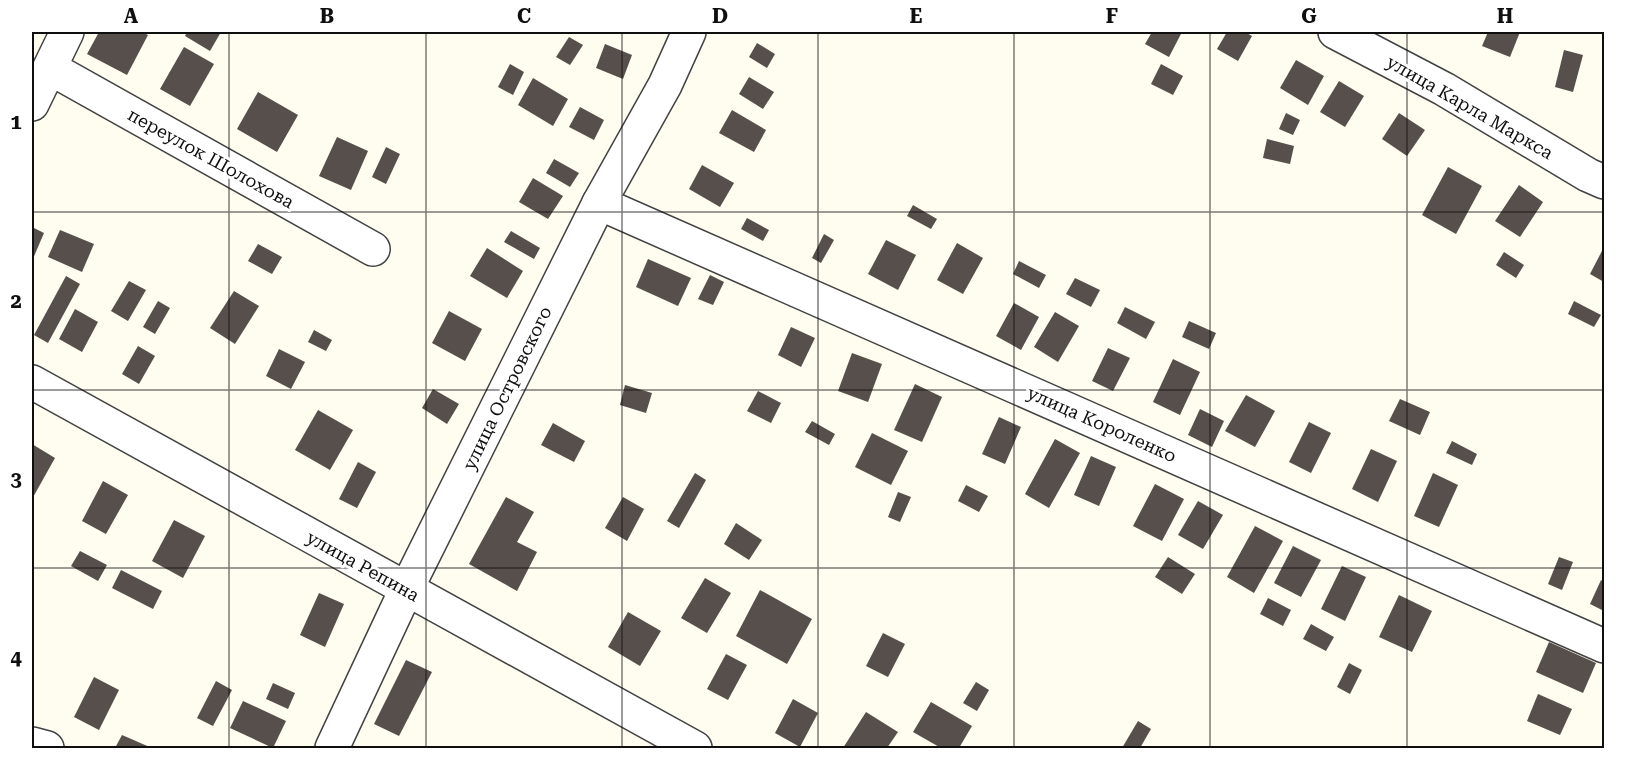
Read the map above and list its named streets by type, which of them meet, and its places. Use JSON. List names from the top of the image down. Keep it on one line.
{"streets":{"street":["улица Карла Маркса","переулок Шолохова","улица Островского","улица Короленко","улица Репина"]},"crossings":[["улица Островского","улица Короленко"],["улица Островского","улица Репина"]],"grid":{"columns":["A","B","C","D","E","F","G","H"],"rows":["1","2","3","4"]}}
